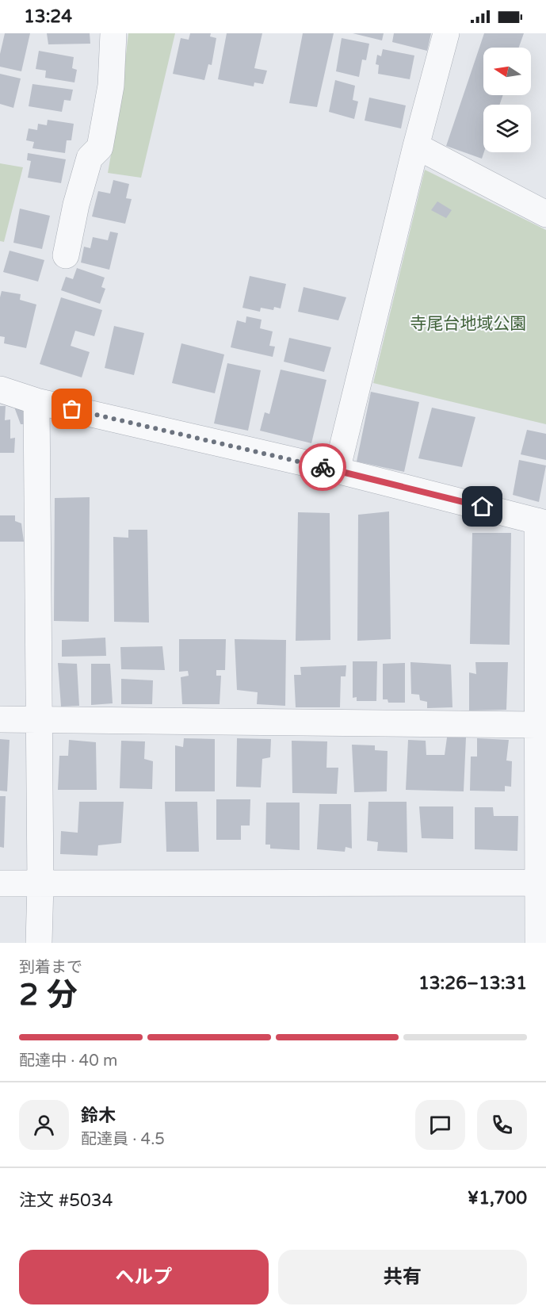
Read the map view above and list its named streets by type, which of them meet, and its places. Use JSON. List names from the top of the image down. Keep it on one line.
{"parks":["寺尾台地域公園"],"north":"left","page":{"status":"13:24","heading":["2 分","到着まで","13:26–13:31"],"panel":["鈴木","配達員 · 4.5","注文 #5034","¥1,700"],"bar":"配達中 · 40 m","buttons":["ヘルプ","共有"]}}
